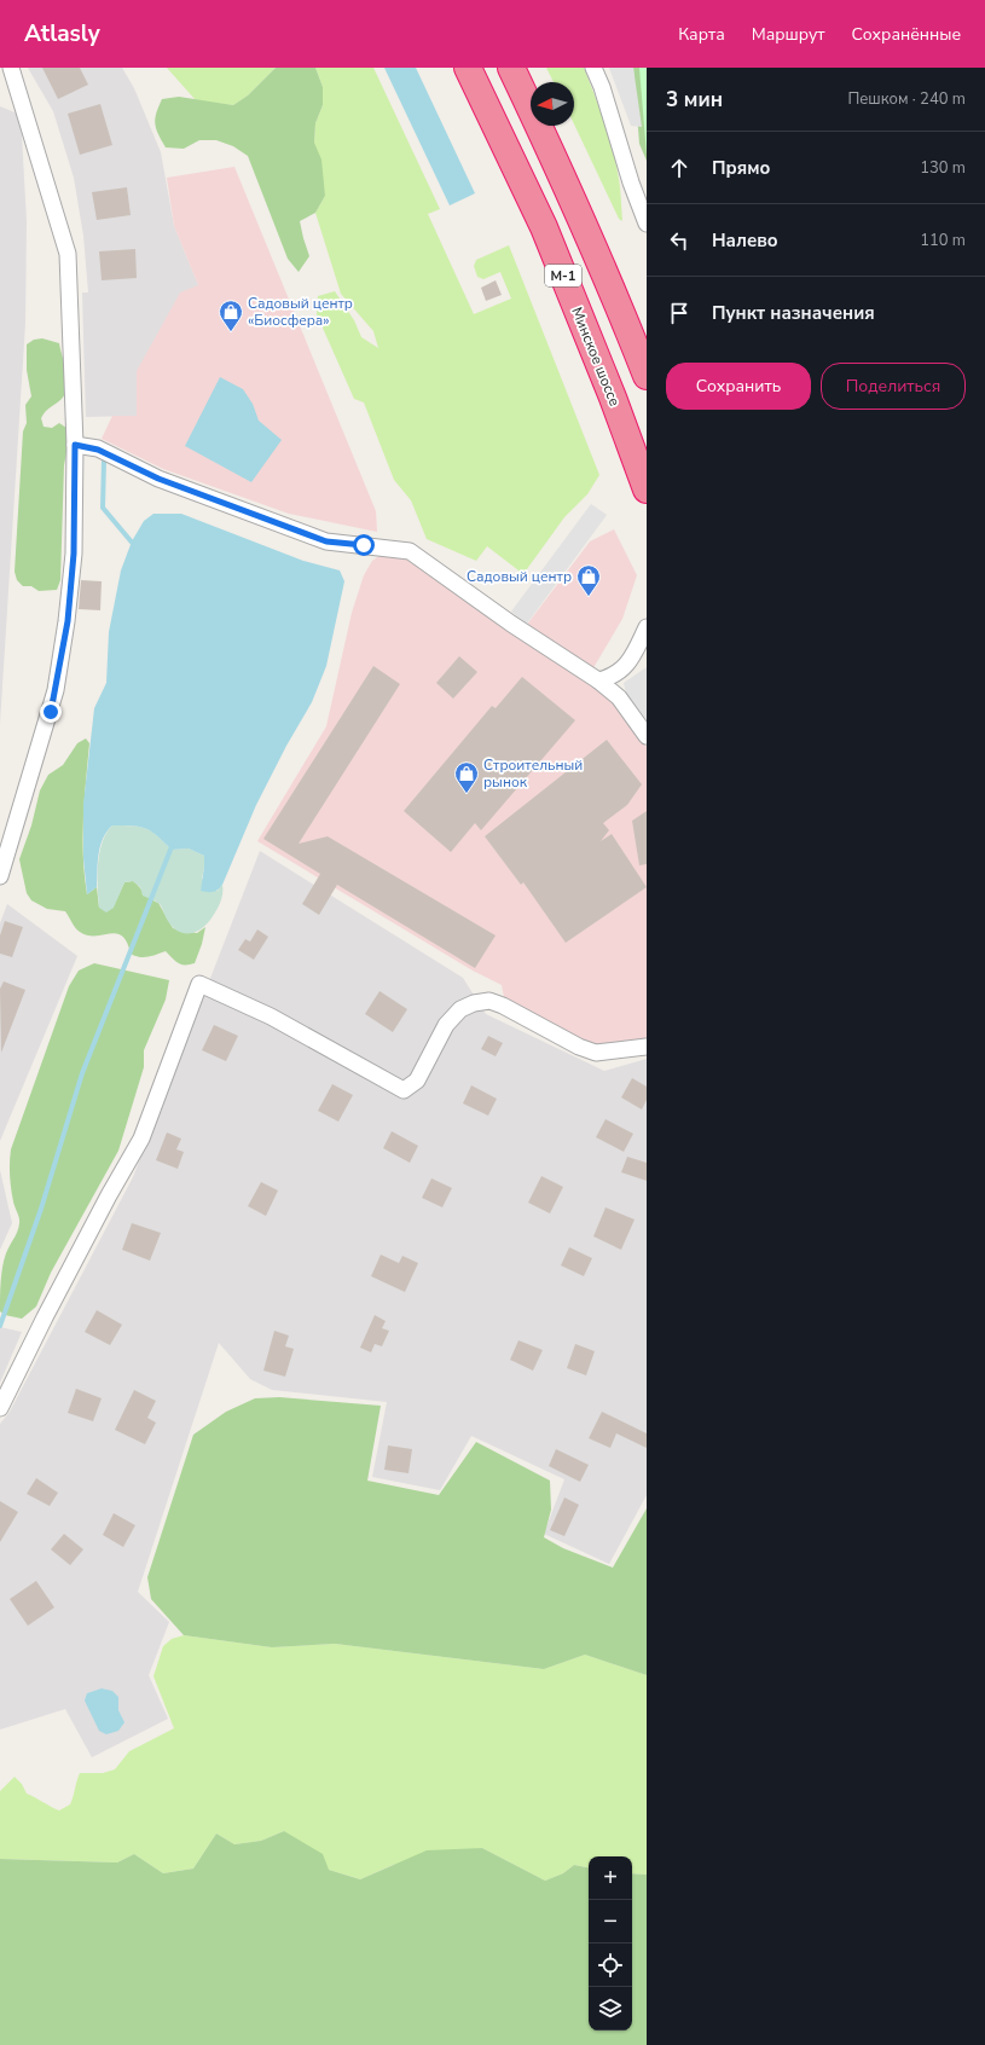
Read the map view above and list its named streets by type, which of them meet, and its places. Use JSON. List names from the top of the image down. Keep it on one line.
{"streets":{"highway":["М-1","Минское шоссе"]},"places":{"shop":["Садовый центр «Биосфера»","Садовый центр","Строительный рынок"]},"north":"left","page":{"header":"Atlasly","nav":["Карта","Маршрут","Сохранённые"],"heading":["3 мин","Пешком · 240 m"],"list":[["Прямо","130 m"],["Налево","110 m"],"Пункт назначения"],"buttons":["Сохранить","Поделиться"],"map_buttons":["+","−"]}}
